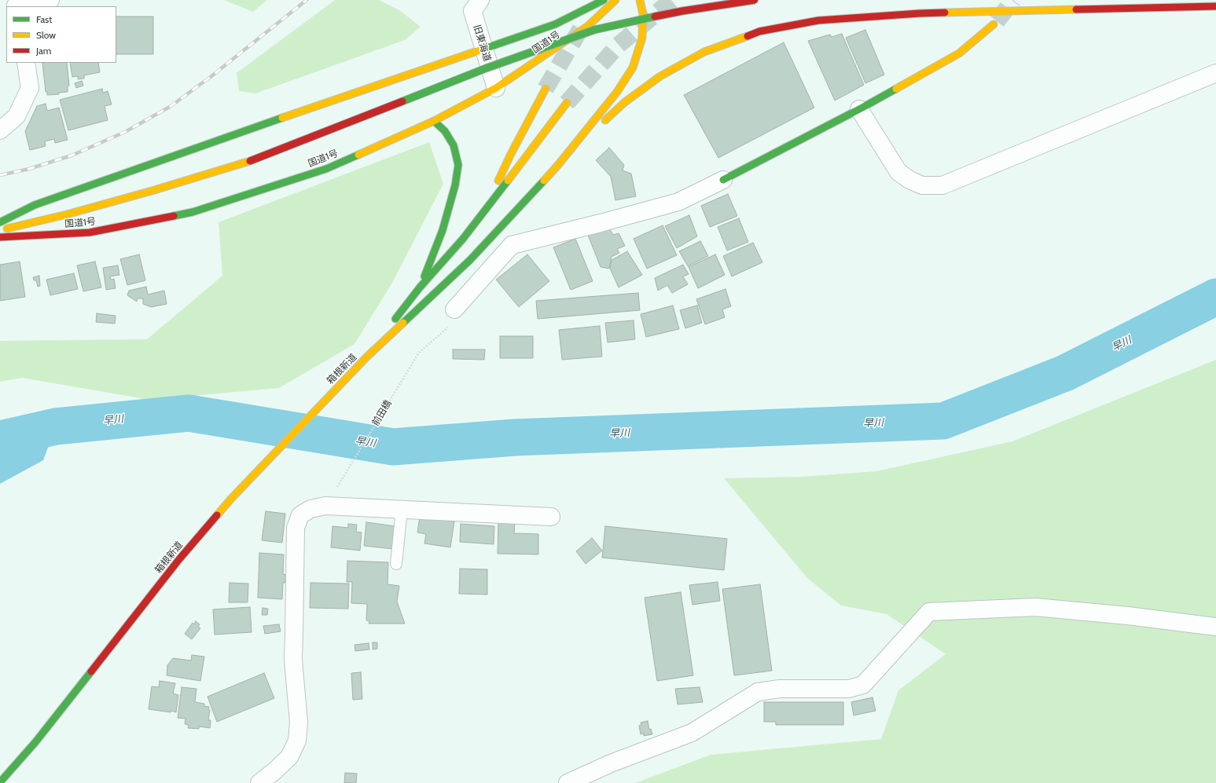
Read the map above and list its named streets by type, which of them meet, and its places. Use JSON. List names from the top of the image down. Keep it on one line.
{"streets":{"main road":["国道1号","箱根新道"],"street":["旧東海道"],"path":["前田橋"]},"crossings":[["国道1号","旧東海道"]],"water":["早川"],"legend":["Fast","Slow","Jam"]}
